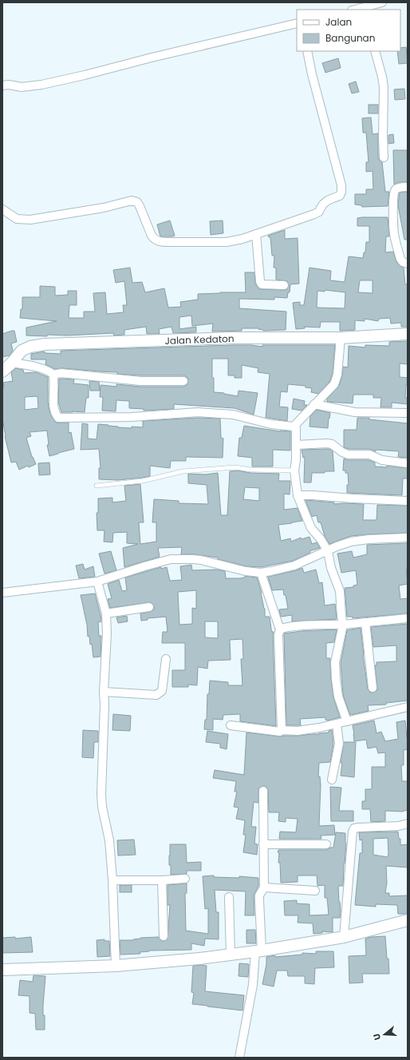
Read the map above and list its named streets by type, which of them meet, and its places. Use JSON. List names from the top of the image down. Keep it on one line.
{"streets":{"street":["Jalan Kedaton"]},"legend":["Jalan","Bangunan"],"north":"left"}
